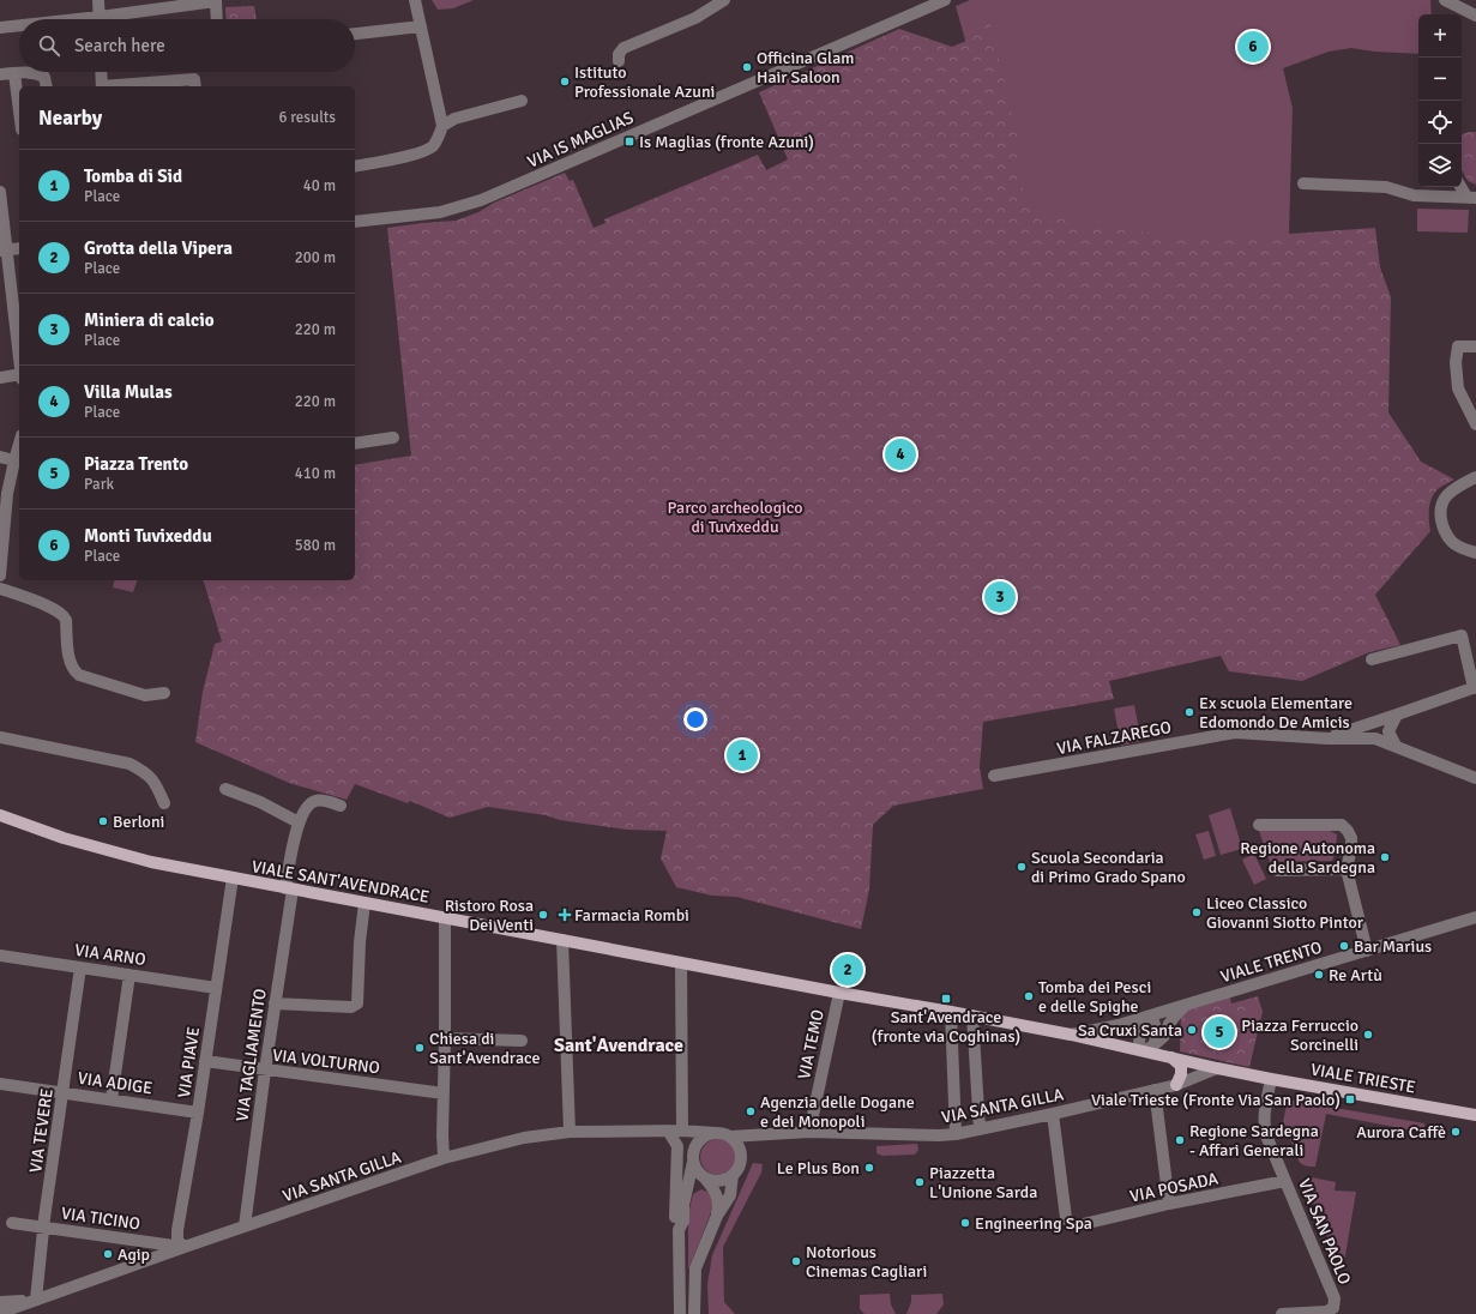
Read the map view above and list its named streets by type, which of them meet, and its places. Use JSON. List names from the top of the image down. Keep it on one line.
{"streets":{"main road":["VIALE SANT'AVENDRACE","VIALE TRIESTE"],"street":["VIA IS MAGLIAS","VIA FALZAREGO","VIA ARNO","VIALE TRENTO","VIA TEMO","VIA TAGLIAMENTO","VIA VOLTURNO","VIA PIAVE","VIA ADIGE","VIA SANTA GILLA","VIA TEVERE","VIA POSADA","VIA TICINO","VIA SAN PAOLO"]},"crossings":[["VIALE SANT'AVENDRACE","VIALE TRENTO"],["VIALE SANT'AVENDRACE","VIA TEMO"],["VIALE SANT'AVENDRACE","VIA TAGLIAMENTO"],["VIALE SANT'AVENDRACE","VIA PIAVE"],["VIALE SANT'AVENDRACE","VIALE TRIESTE"],["VIALE SANT'AVENDRACE","VIA SANTA GILLA"],["VIA ARNO","VIA PIAVE"],["VIA ARNO","VIA TEVERE"],["VIA TEMO","VIA SANTA GILLA"],["VIA TAGLIAMENTO","VIA VOLTURNO"],["VIA TAGLIAMENTO","VIA SANTA GILLA"],["VIA VOLTURNO","VIA PIAVE"],["VIA PIAVE","VIA ADIGE"],["VIA PIAVE","VIA SANTA GILLA"],["VIA PIAVE","VIA TICINO"],["VIALE TRIESTE","VIA SANTA GILLA"],["VIALE TRIESTE","VIA SAN PAOLO"],["VIA ADIGE","VIA TEVERE"],["VIA SANTA GILLA","VIA TEVERE"],["VIA SANTA GILLA","VIA POSADA"],["VIA SANTA GILLA","VIA TICINO"],["VIA TEVERE","VIA TICINO"],["VIA POSADA","VIA SAN PAOLO"]],"districts":["Sant'Avendrace"],"parks":["Parco archeologico di Tuvixeddu"],"places":{"other":["Officina Glam Hair Saloon","Istituto Professionale Azuni","Ex scuola Elementare Edomondo De Amicis","Berloni","Regione Autonoma della Sardegna","Scuola Secondaria di Primo Grado Spano","Liceo Classico Giovanni Siotto Pintor","Ristoro Rosa Dei Venti","Bar Marius","Re Artù","Tomba dei Pesci e delle Spighe","Sa Cruxi Santa","Piazza Ferruccio Sorcinelli","Chiesa di Sant'Avendrace","Agenzia delle Dogane e dei Monopoli","Aurora Caffè","Regione Sardegna - Affari Generali","Le Plus Bon","Piazzetta L'Unione Sarda","Engineering Spa","Agip","Notorious Cinemas Cagliari"],"transit":["Is Maglias (fronte Azuni)","Sant'Avendrace (fronte via Coghinas)","Viale Trieste (Fronte Via San Paolo)"],"health":["Farmacia Rombi"]},"page":{"map_buttons":["+","−"],"search":"Search here","pins":["6","4","3","1","2","5"],"heading":["Nearby","6 results"],"list":[{"mark":"1","name":"Tomba di Sid","note":"Place","value":"40 m"},{"mark":"2","name":"Grotta della Vipera","note":"Place","value":"200 m"},{"mark":"3","name":"Miniera di calcio","note":"Place","value":"220 m"},{"mark":"4","name":"Villa Mulas","note":"Place","value":"220 m"},{"mark":"5","name":"Piazza Trento","note":"Park","value":"410 m"},{"mark":"6","name":"Monti Tuvixeddu","note":"Place","value":"580 m"}]}}
